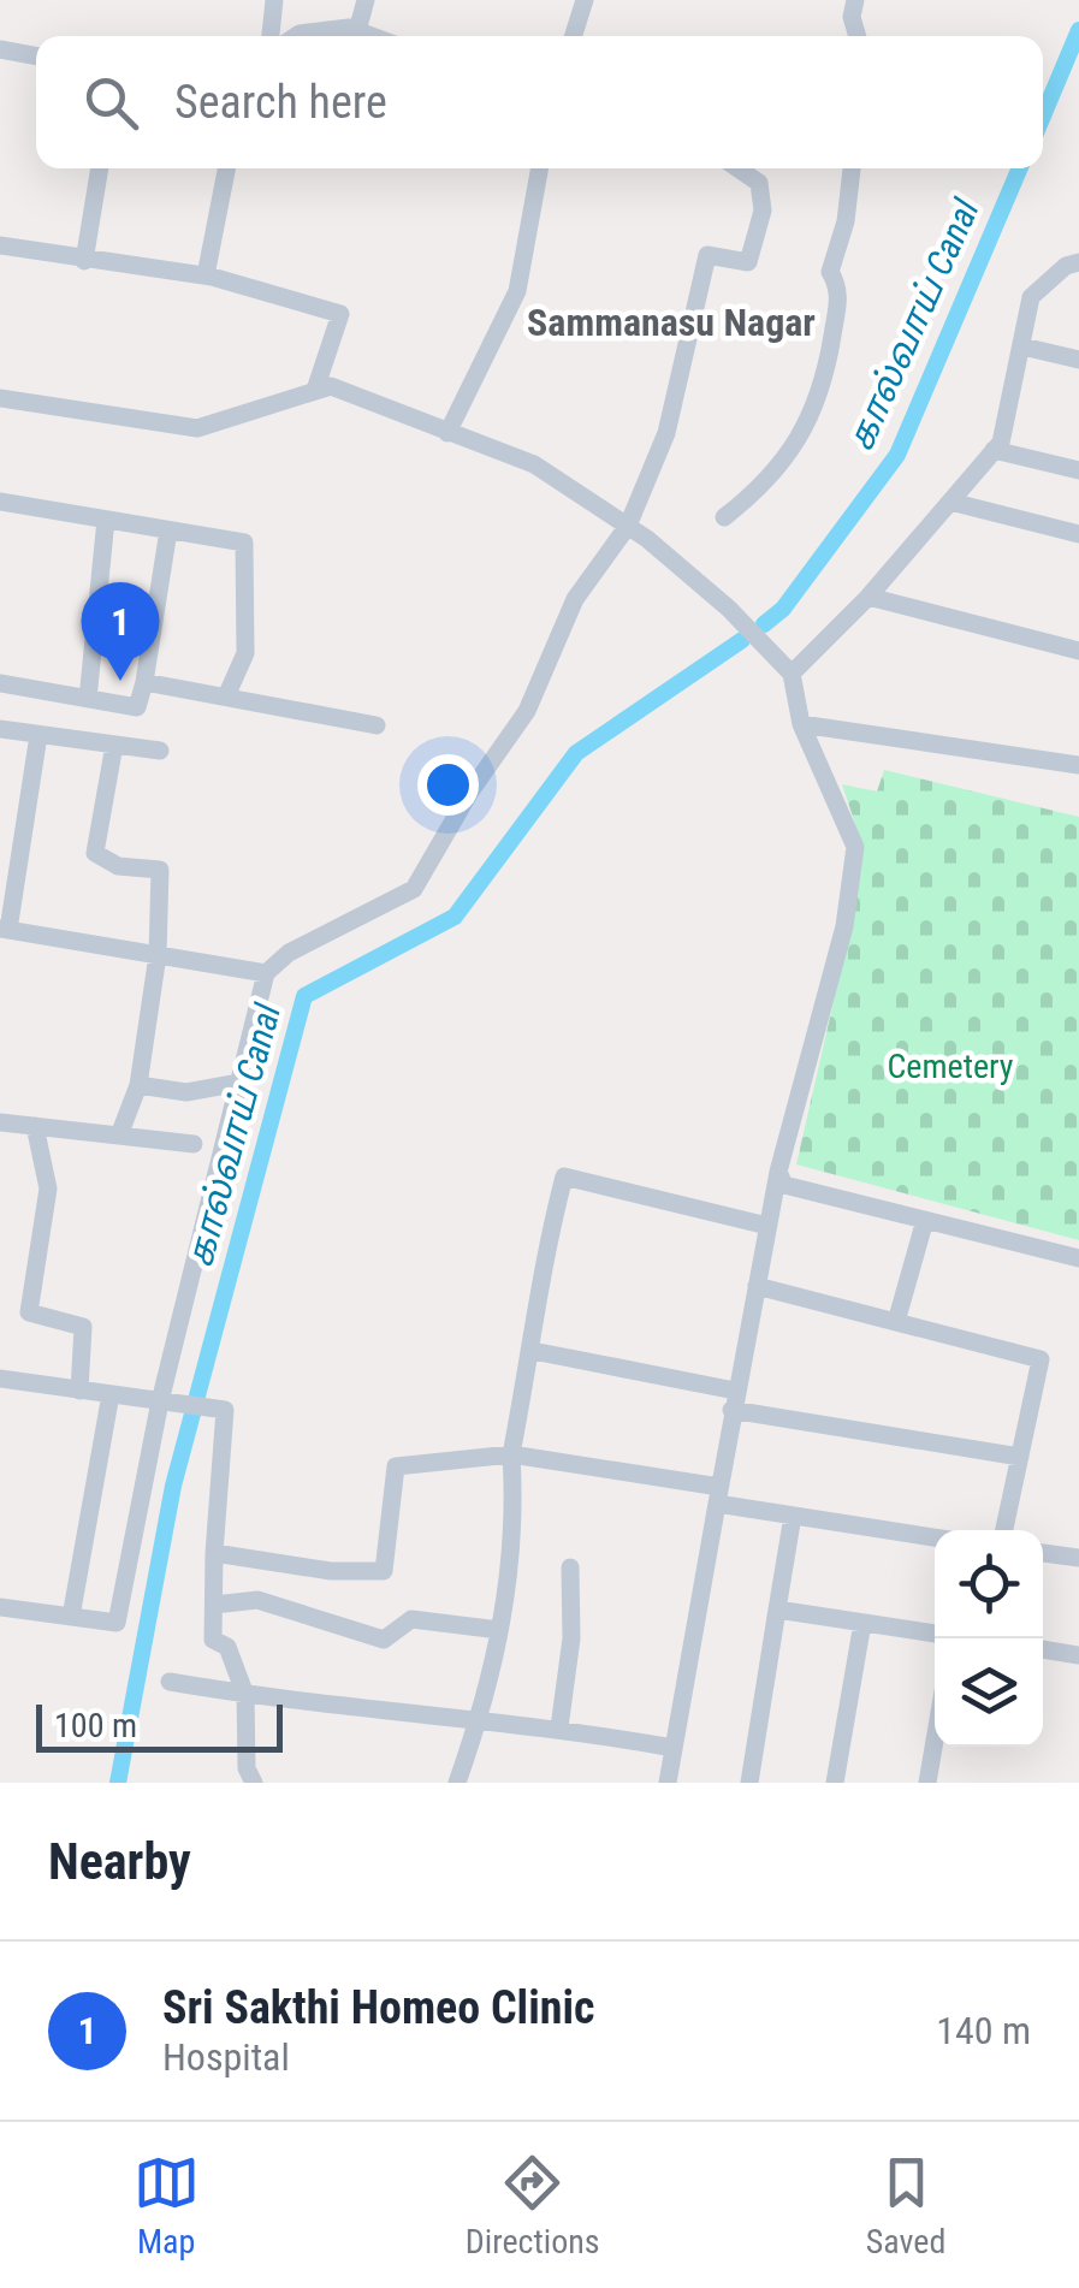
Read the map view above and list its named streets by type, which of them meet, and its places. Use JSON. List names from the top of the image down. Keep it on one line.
{"districts":["Sammanasu Nagar"],"water":["கால்வாய் Canal"],"parks":["Cemetery"],"scale_bar":"100 m","page":{"search":"Search here","pins":"1","scale":"100 m","heading":"Nearby","list":[{"mark":"1","name":"Sri Sakthi Homeo Clinic","note":"Hospital","value":"140 m"}],"nav":["Map","Directions","Saved"]}}
